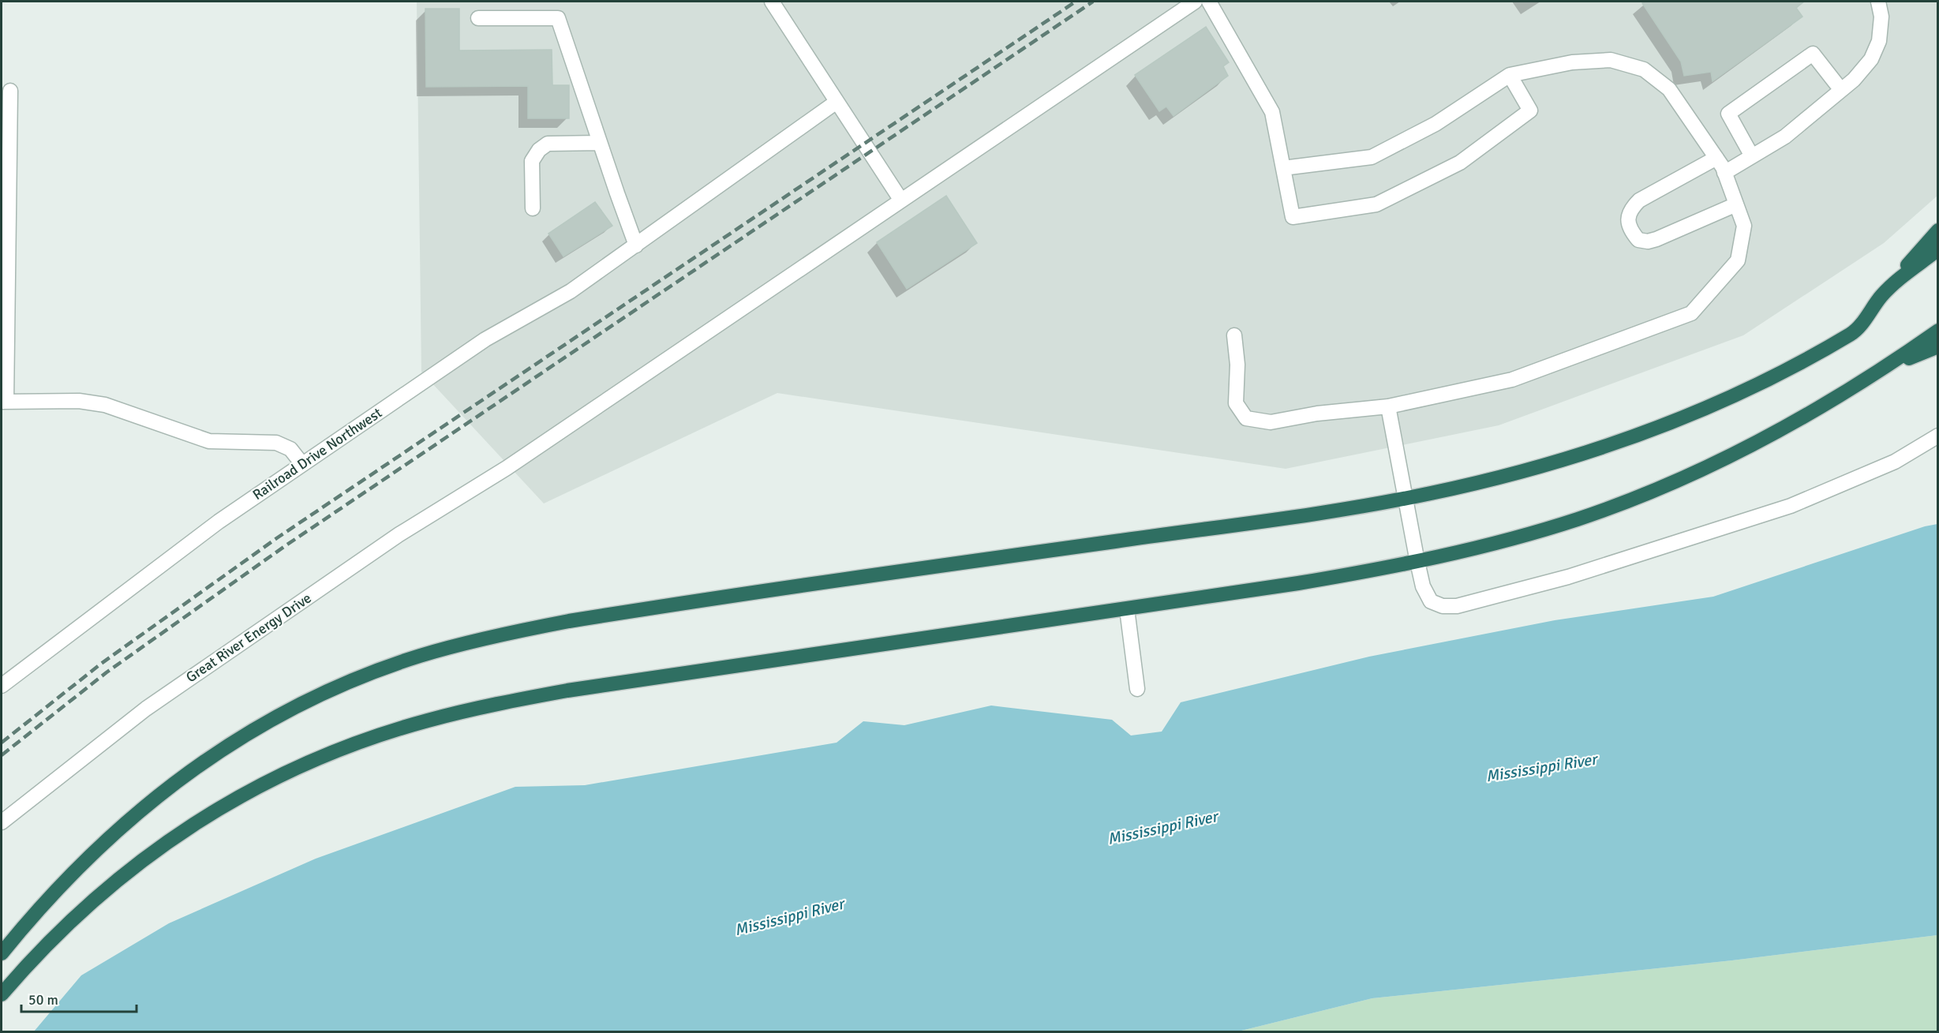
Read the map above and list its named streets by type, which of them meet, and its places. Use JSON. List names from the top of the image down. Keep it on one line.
{"streets":{"street":["Railroad Drive Northwest","Great River Energy Drive"]},"water":["Mississippi River"],"scale_bar":"50 m"}
